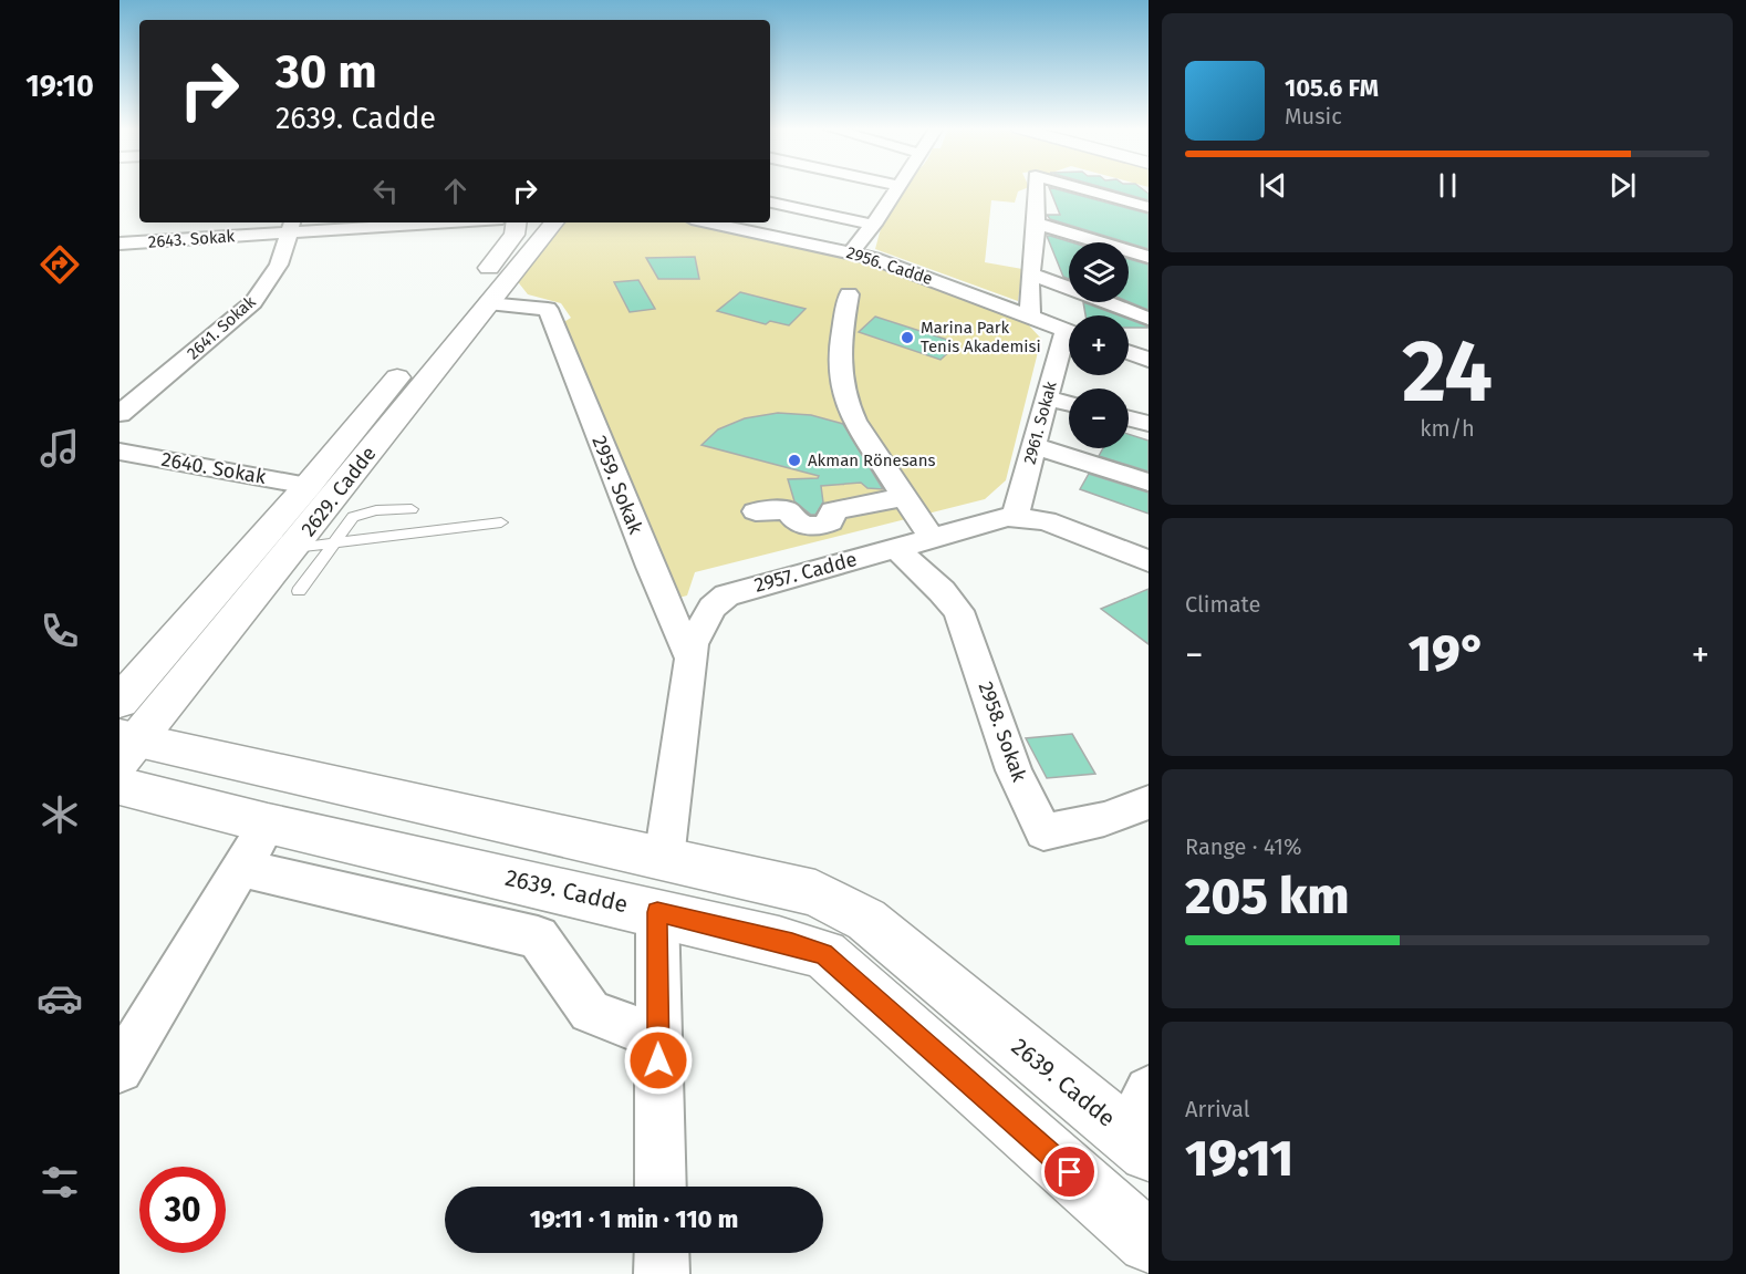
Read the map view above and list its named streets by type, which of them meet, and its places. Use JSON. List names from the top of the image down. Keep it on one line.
{"streets":{"main road":["2629. Cadde","2639. Cadde"],"street":["2643. Sokak","2956. Cadde","2641. Sokak","2961. Sokak","2640. Sokak","2959. Sokak","2957. Cadde","2958. Sokak"]},"crossings":[["2643. Sokak","2641. Sokak"],["2961. Sokak","2957. Cadde"],["2640. Sokak","2629. Cadde"],["2959. Sokak","2629. Cadde"],["2959. Sokak","2957. Cadde"],["2629. Cadde","2639. Cadde"],["2957. Cadde","2958. Sokak"],["2957. Cadde","2639. Cadde"]],"places":["Marina Park Tenis Akademisi","Akman Rönesans"],"page":{"tabs":"19:10","turn":["30 m","2639. Cadde"],"song":["105.6 FM","Music"],"map_buttons":["+","−"],"tile":[["24","km/h"],"Climate",["Range · 41%","205 km"],["Arrival","19:11"]],"heat":["−","19°","+"],"limit":"30","trip":"19:11 · 1 min · 110 m"}}
